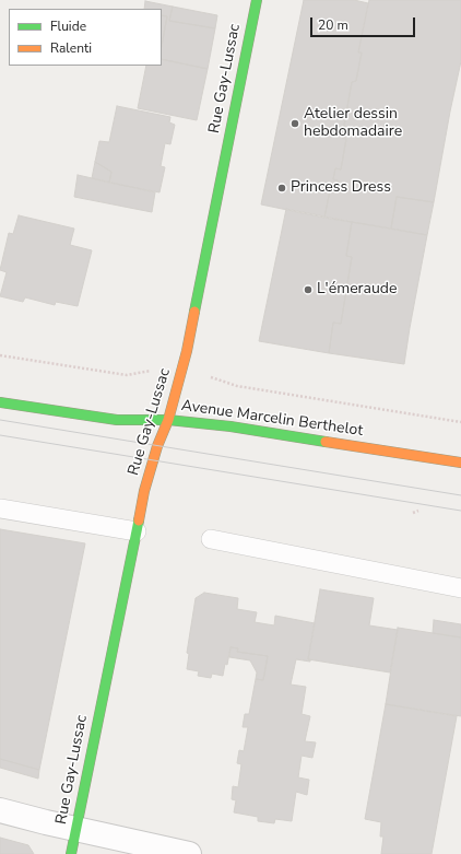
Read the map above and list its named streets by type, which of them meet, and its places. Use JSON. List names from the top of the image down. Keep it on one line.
{"streets":{"street":["Rue Gay-Lussac","Avenue Marcelin Berthelot"]},"crossings":[["Rue Gay-Lussac","Avenue Marcelin Berthelot"]],"places":["Atelier dessin hebdomadaire","Princess Dress","L'émeraude"],"legend":["Fluide","Ralenti"],"scale_bar":"20 m"}
